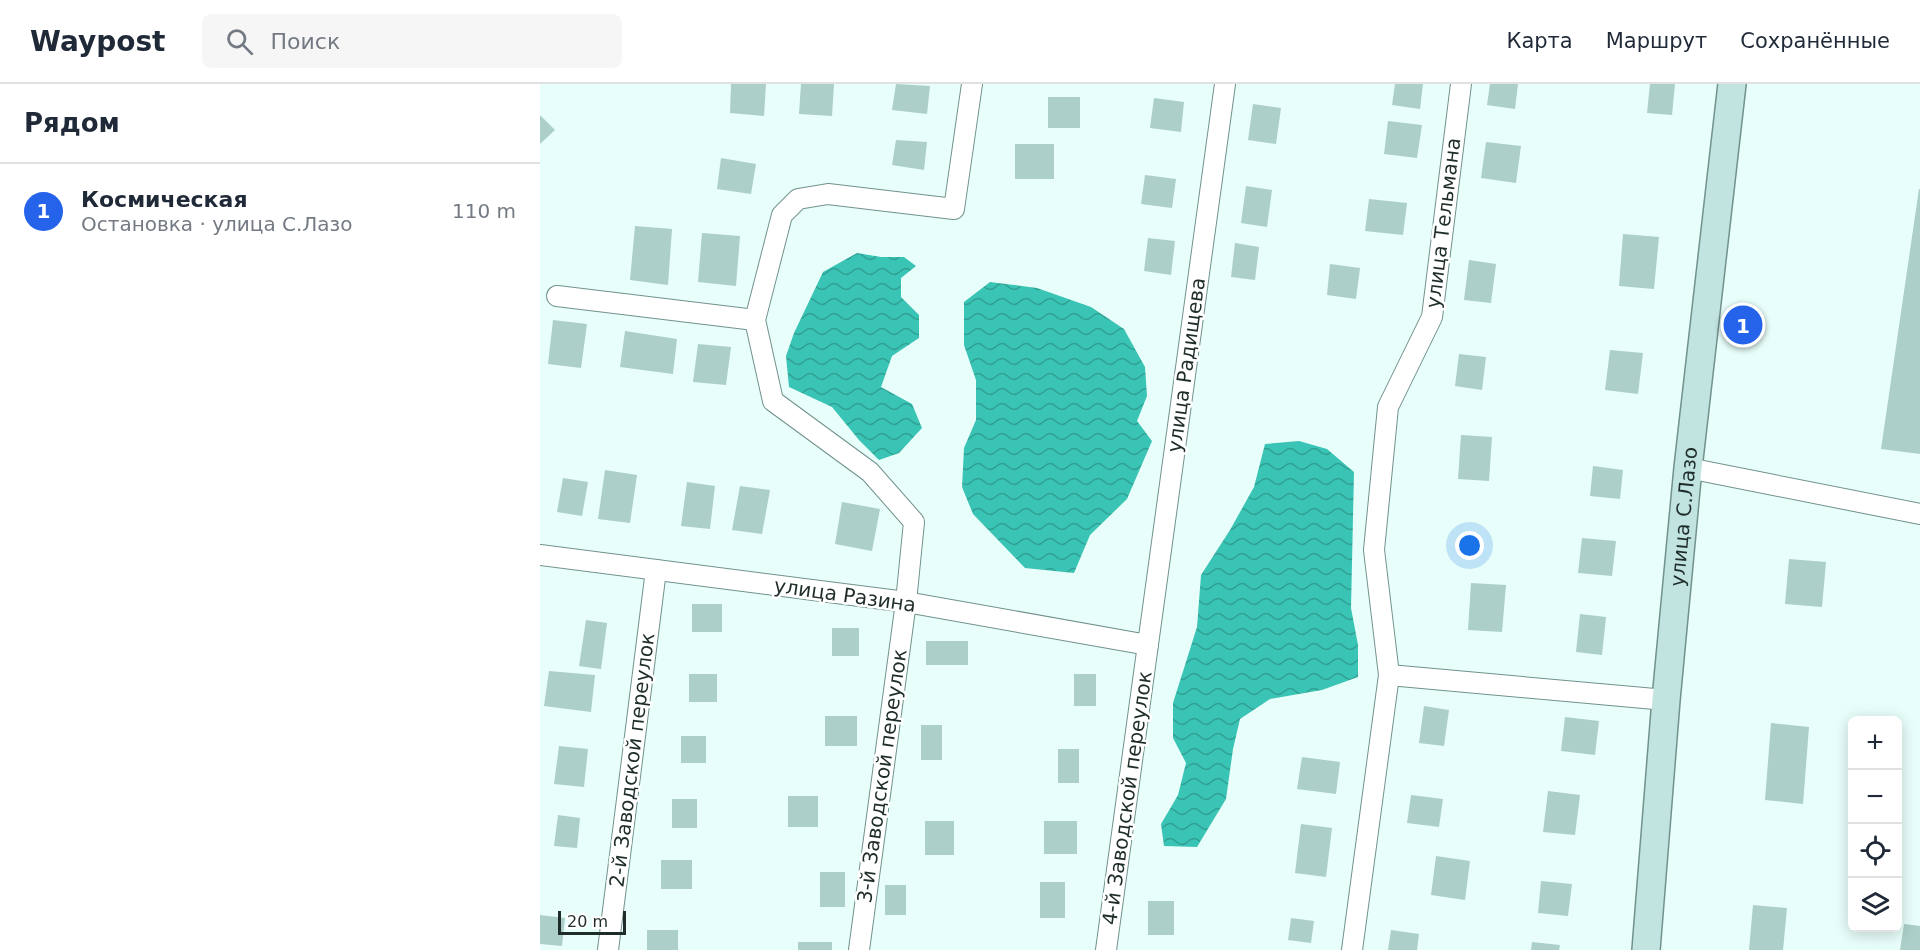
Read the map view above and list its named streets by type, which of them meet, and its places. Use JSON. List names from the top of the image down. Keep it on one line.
{"streets":{"street":["улица Тельмана","улица Радищева","улица С.Лазо","улица Разина","2-й Заводской переулок","3-й Заводской переулок","4-й Заводской переулок"]},"crossings":[["улица Радищева","улица Разина"],["улица Радищева","4-й Заводской переулок"],["улица Разина","2-й Заводской переулок"],["улица Разина","3-й Заводской переулок"],["улица Разина","4-й Заводской переулок"]],"scale_bar":"20 m","page":{"header":"Waypost","search":"Поиск","nav":["Карта","Маршрут","Сохранённые"],"heading":"Рядом","list":[{"mark":"1","name":"Космическая","note":"Остановка · улица С.Лазо","value":"110 m"}],"pins":"1","map_buttons":["+","−"],"scale":"20 m"}}
